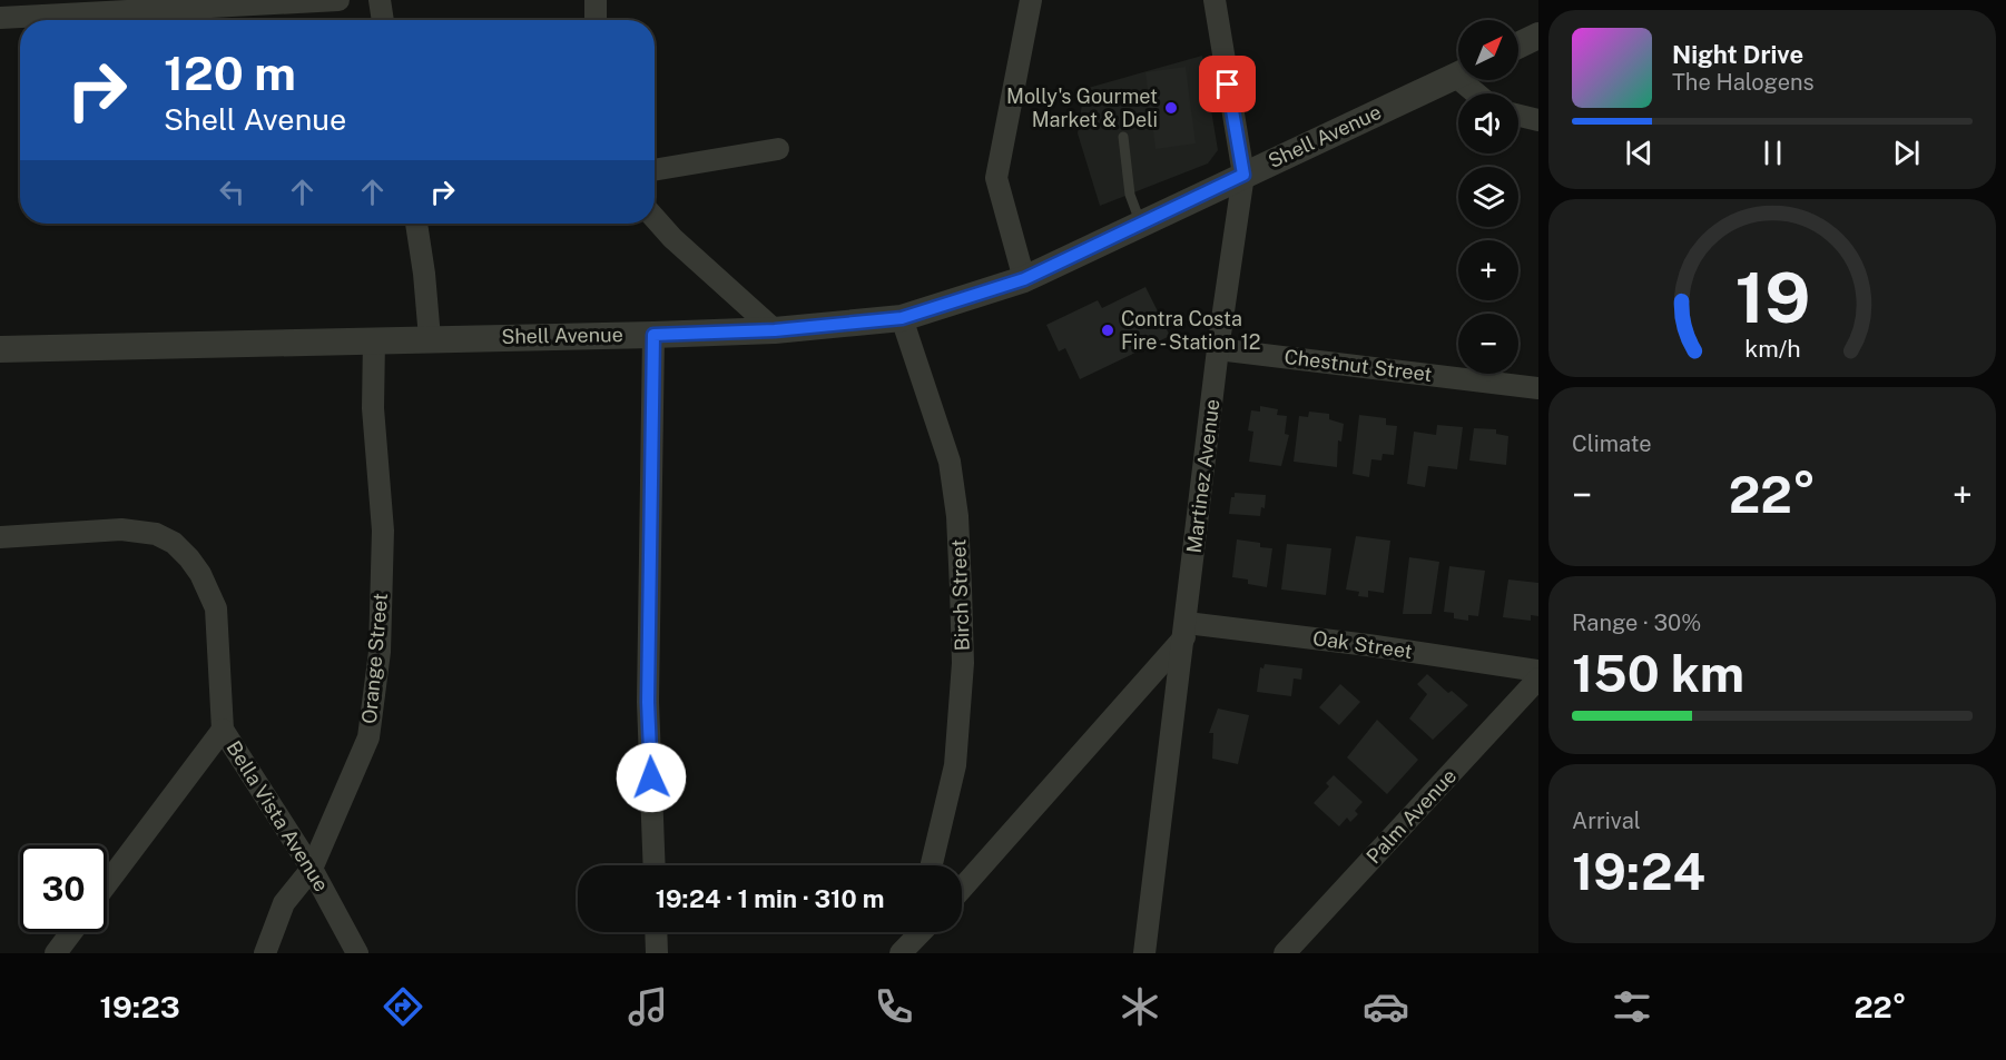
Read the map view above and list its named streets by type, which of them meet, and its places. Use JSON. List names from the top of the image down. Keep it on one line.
{"streets":{"street":["Shell Avenue","Chestnut Street","Martinez Avenue","Birch Street","Oak Street","Orange Street","Bella Vista Avenue","Palm Avenue"]},"crossings":[["Shell Avenue","Martinez Avenue"],["Shell Avenue","Birch Street"],["Shell Avenue","Orange Street"],["Chestnut Street","Martinez Avenue"],["Martinez Avenue","Oak Street"],["Orange Street","Bella Vista Avenue"]],"places":["Molly's Gourmet Market & Deli","Contra Costa Fire - Station 12"],"north":"top right","page":{"map_buttons":["+","−"],"turn":["120 m","Shell Avenue"],"song":["Night Drive","The Halogens"],"tile":["Climate",["Range · 30%","150 km"],["Arrival","19:24"]],"heat":["−","22°","+"],"limit":"30","trip":"19:24 · 1 min · 310 m","tabs":["19:23","22°"],"gauge":["19","km/h"]}}
